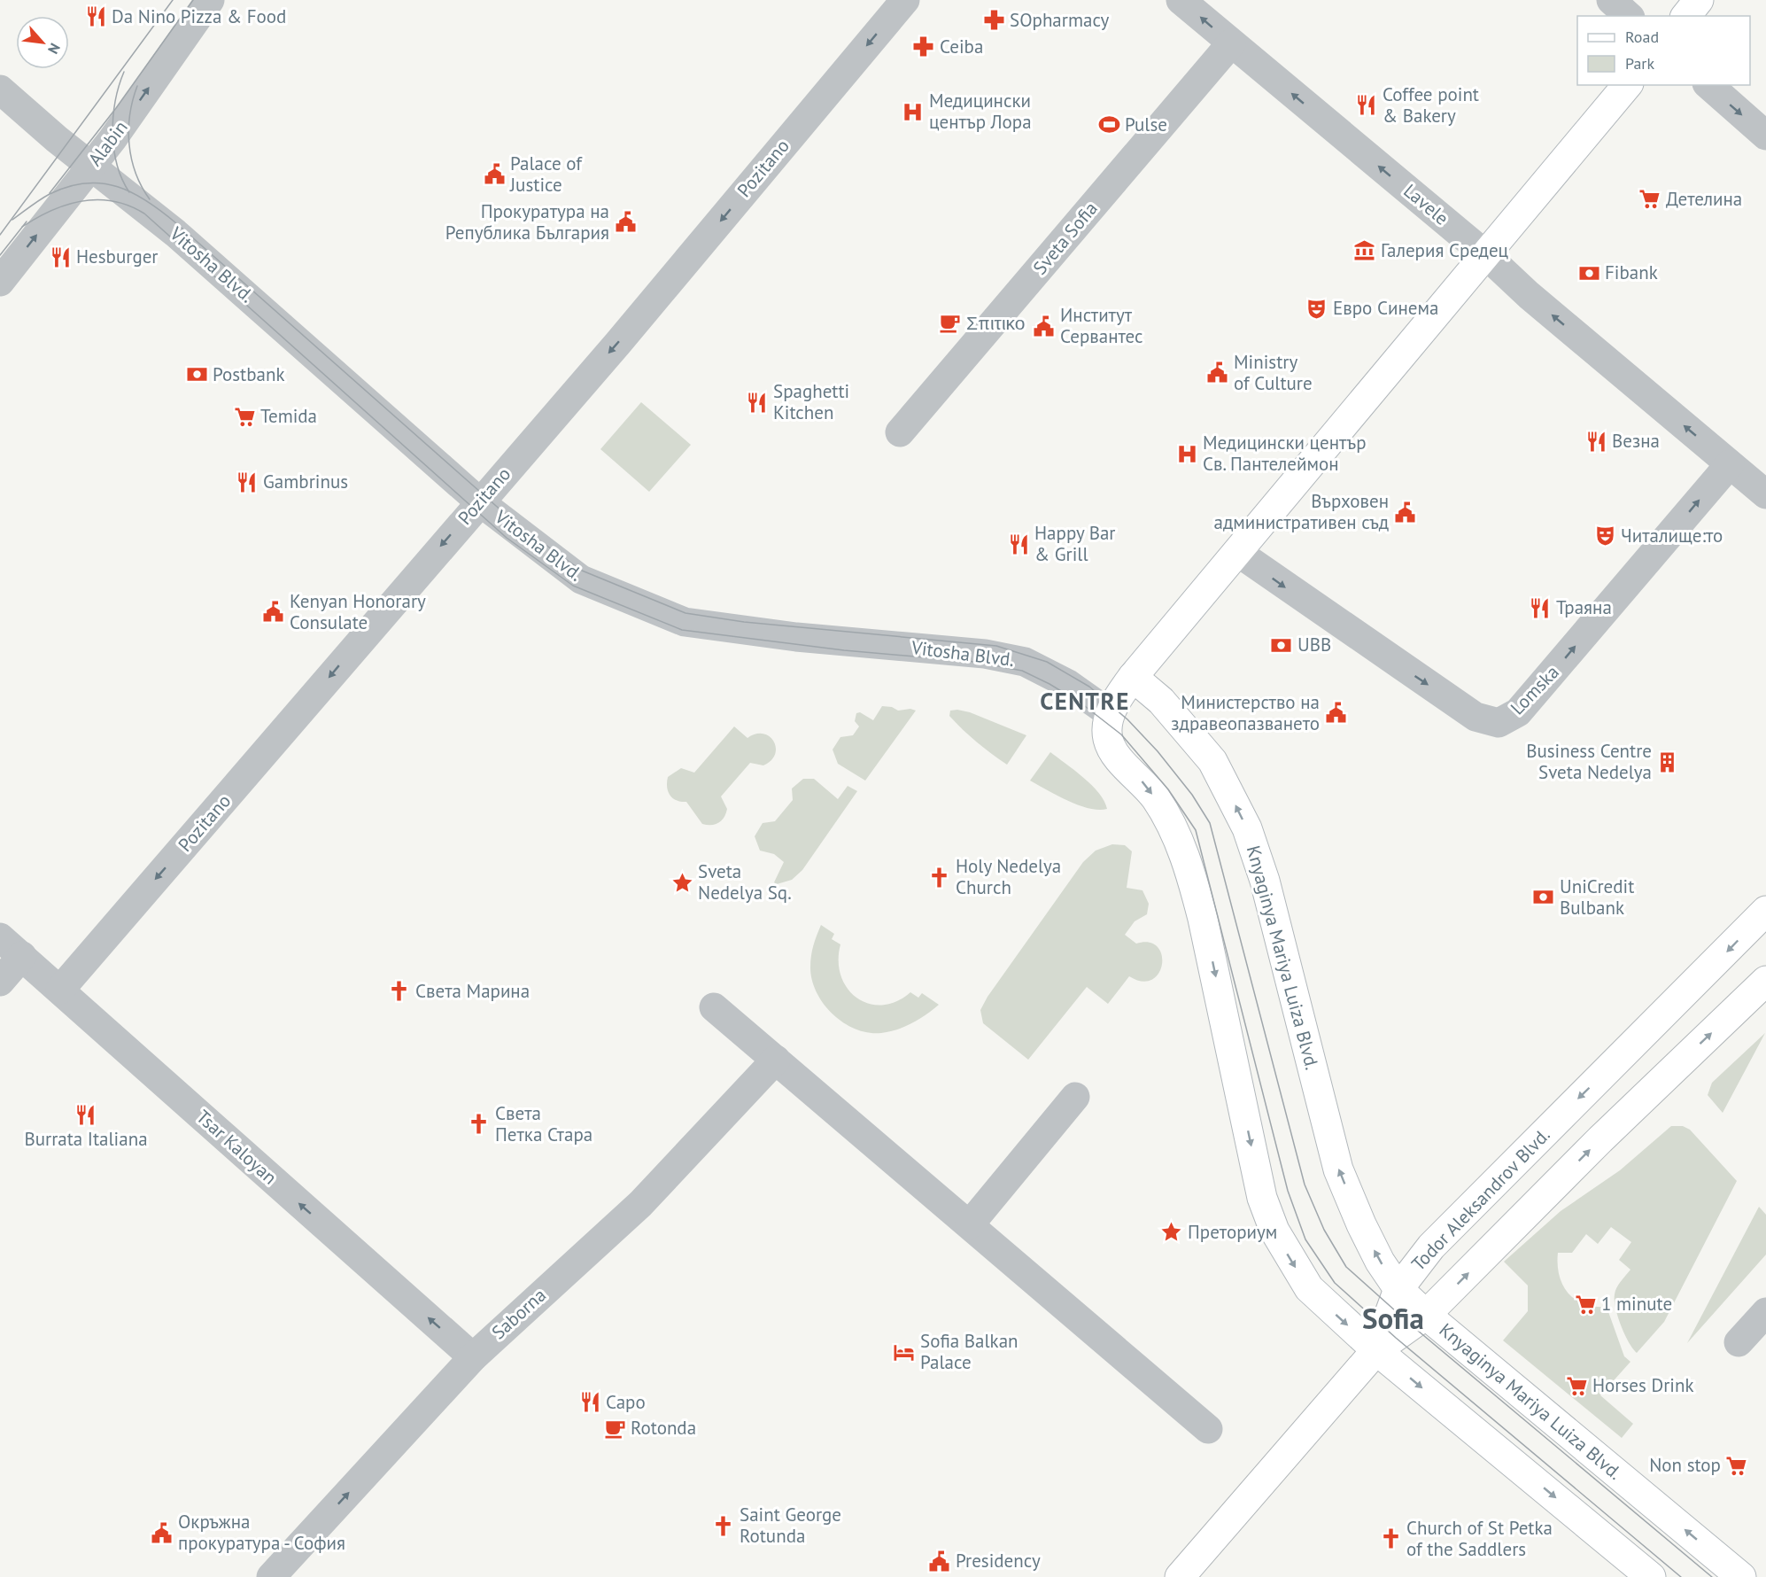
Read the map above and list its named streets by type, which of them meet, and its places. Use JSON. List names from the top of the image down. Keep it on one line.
{"streets":{"main road":["Knyaginya Mariya Luiza Blvd.","Todor Aleksandrov Blvd."],"street":["Alabin","Pozitano","Lavele","Sveta Sofia","Vitosha Blvd.","Lomska","Tsar Kaloyan","Saborna"]},"crossings":[["Alabin","Vitosha Blvd."],["Pozitano","Vitosha Blvd."],["Pozitano","Tsar Kaloyan"],["Lavele","Sveta Sofia"],["Lavele","Lomska"],["Knyaginya Mariya Luiza Blvd.","Todor Aleksandrov Blvd."],["Tsar Kaloyan","Saborna"]],"one_way":["Alabin","Pozitano","Lavele","Tsar Kaloyan","Saborna"],"districts":["CENTRE","Sofia"],"places":{"restaurant":["Da Nino Pizza & Food","Coffee point & Bakery","Hesburger","Spaghetti Kitchen","Везна","Gambrinus","Happy Bar & Grill","Траяна","Burrata Italiana","Capo"],"pharmacy":["SOpharmacy","Ceiba"],"hospital":["Медицински център Лора","Медицински център Св. Пантелеймон"],"sports":["Pulse"],"public building":["Palace of Justice","Прокуратура на Република България","Институт Сервантес","Ministry of Culture","Върховен административен съд","Kenyan Honorary Consulate","Министерство на здравеопазването","Окръжна прокуратура - София","Presidency"],"supermarket":["Детелина","Temida","1 minute","Horses Drink","Non stop"],"museum":["Галерия Средец"],"bank":["Fibank","Postbank","UBB","UniCredit Bulbank"],"theatre":["Евро Синема","Читалище:то"],"cafe":["Σπιτικο","Rotonda"],"building":["Business Centre Sveta Nedelya"],"church":["Holy Nedelya Church","Света Марина","Света Петка Стара","Saint George Rotunda","Church of St Petka of the Saddlers"],"place":["Sveta Nedelya Sq.","Преториум"],"hotel":["Sofia Balkan Palace"]},"legend":["Road","Park"],"north":"bottom right"}
